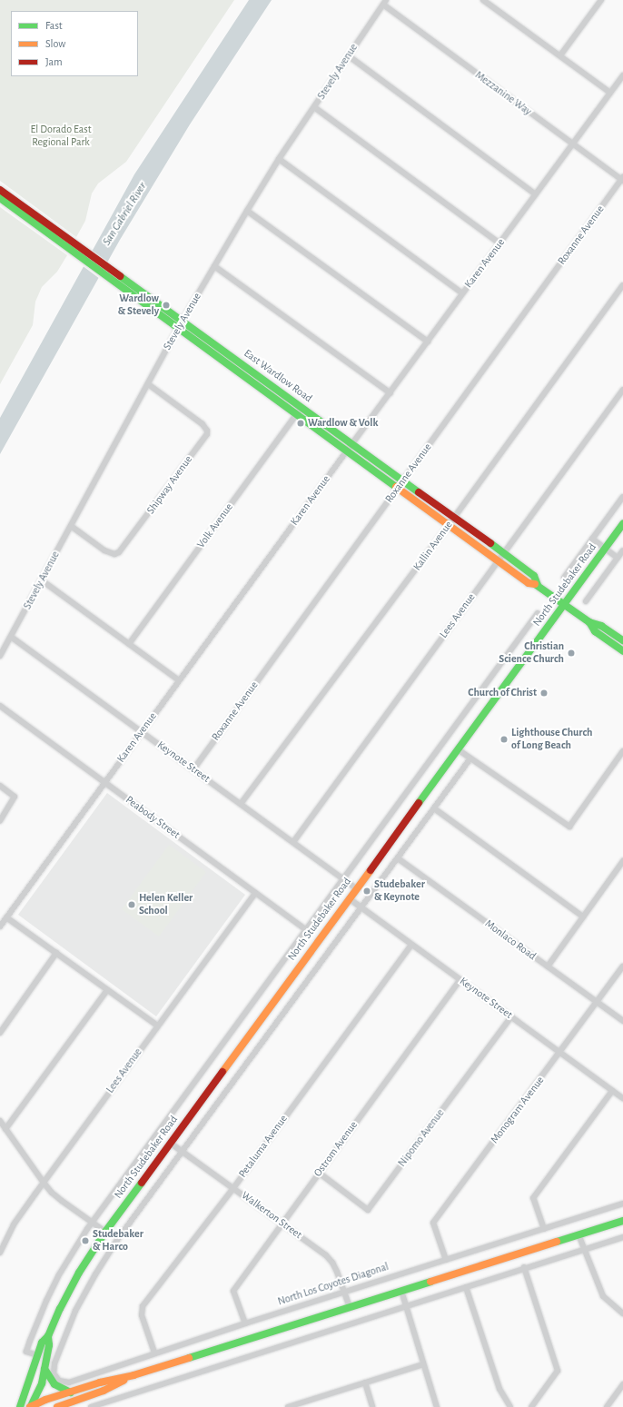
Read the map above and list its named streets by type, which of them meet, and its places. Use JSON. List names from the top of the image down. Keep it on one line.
{"streets":{"main road":["East Wardlow Road","North Studebaker Road"],"street":["Stevely Avenue","Mezzanine Way","Roxanne Avenue","Karen Avenue","Shipway Avenue","Volk Avenue","Kallin Avenue","Lees Avenue","Keynote Street","Peabody Street","Monlaco Road","Monogram Avenue","Nipomo Avenue","Petaluma Avenue","Ostrom Avenue","Walkerton Street","North Los Coyotes Diagonal"]},"crossings":[["Stevely Avenue","Mezzanine Way"],["Stevely Avenue","East Wardlow Road"],["Stevely Avenue","Shipway Avenue"],["Stevely Avenue","Keynote Street"],["Mezzanine Way","Roxanne Avenue"],["Mezzanine Way","Karen Avenue"],["Roxanne Avenue","East Wardlow Road"],["Roxanne Avenue","Keynote Street"],["Karen Avenue","East Wardlow Road"],["Karen Avenue","Keynote Street"],["Karen Avenue","Peabody Street"],["East Wardlow Road","Volk Avenue"],["East Wardlow Road","Kallin Avenue"],["East Wardlow Road","North Studebaker Road"],["East Wardlow Road","Lees Avenue"],["Kallin Avenue","Keynote Street"],["North Studebaker Road","Keynote Street"],["North Studebaker Road","Peabody Street"],["North Studebaker Road","Walkerton Street"],["Lees Avenue","Keynote Street"],["Lees Avenue","Peabody Street"],["Keynote Street","Monogram Avenue"],["Keynote Street","Nipomo Avenue"],["Keynote Street","Petaluma Avenue"],["Keynote Street","Ostrom Avenue"],["Monlaco Road","Monogram Avenue"],["Monogram Avenue","North Los Coyotes Diagonal"],["Nipomo Avenue","Ostrom Avenue"],["Petaluma Avenue","Walkerton Street"],["Petaluma Avenue","North Los Coyotes Diagonal"],["Ostrom Avenue","Walkerton Street"],["Ostrom Avenue","North Los Coyotes Diagonal"],["Walkerton Street","North Los Coyotes Diagonal"]],"water":["San Gabriel River"],"parks":["El Dorado East Regional Park"],"places":["Wardlow & Stevely","Wardlow & Volk","Christian Science Church","Church of Christ","Lighthouse Church of Long Beach","Studebaker & Keynote","Helen Keller School","Studebaker & Harco"],"legend":["Fast","Slow","Jam"]}
